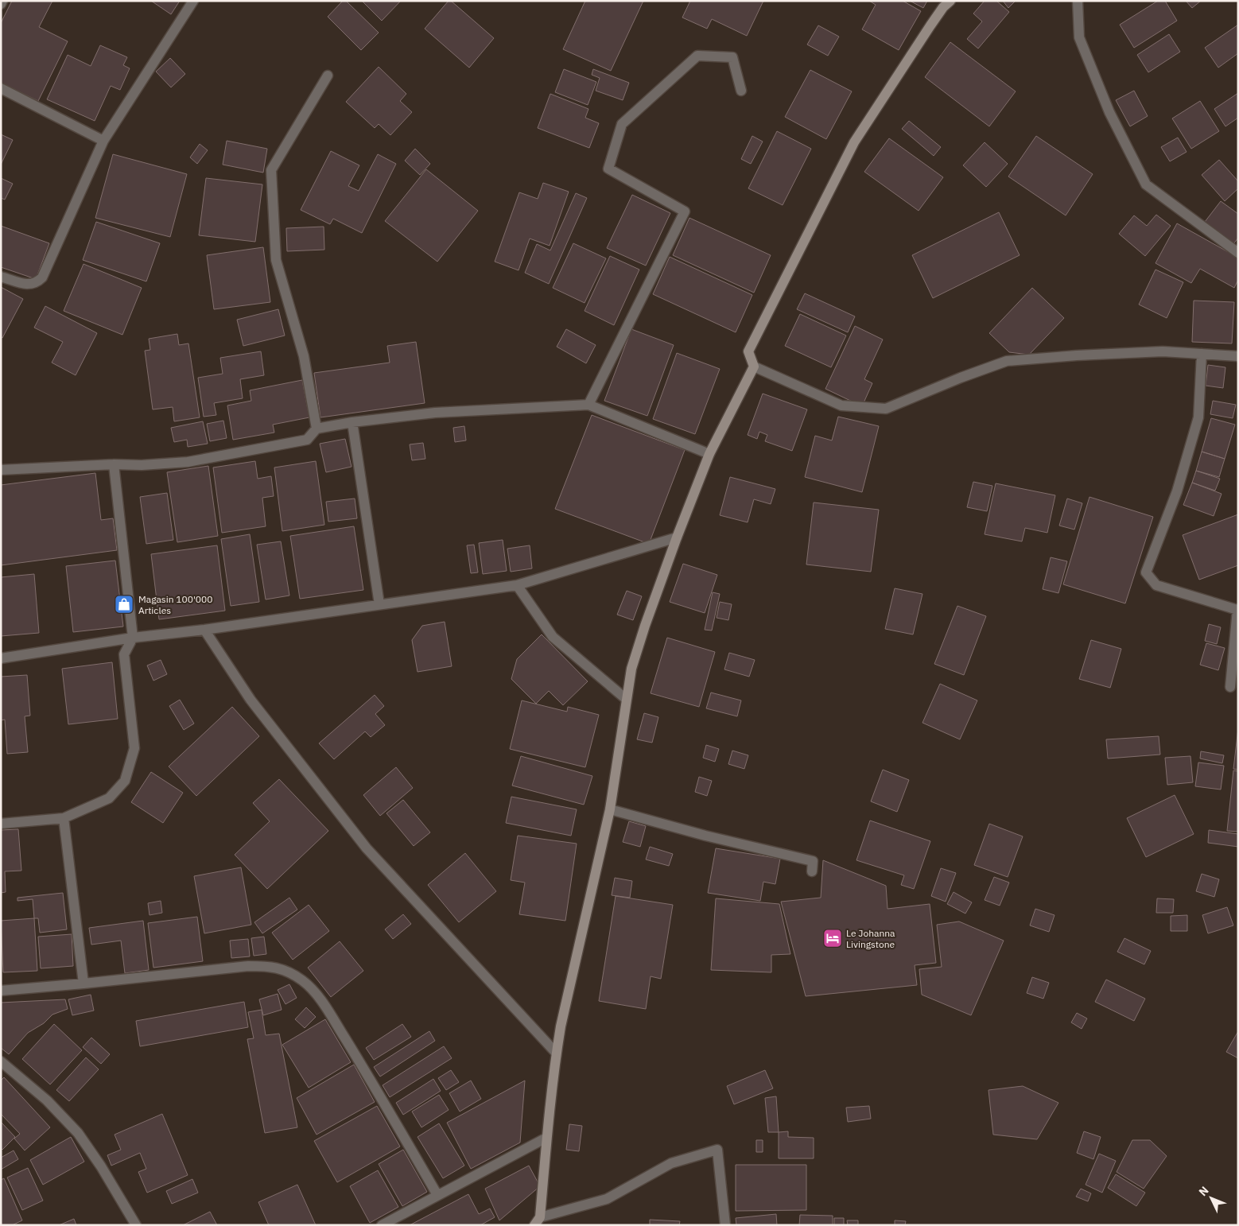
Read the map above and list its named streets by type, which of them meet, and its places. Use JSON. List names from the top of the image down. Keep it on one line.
{"places":{"shop":["Magasin 100'000 Articles"],"hotel":["Le Johanna Livingstone"]},"north":"top left"}
